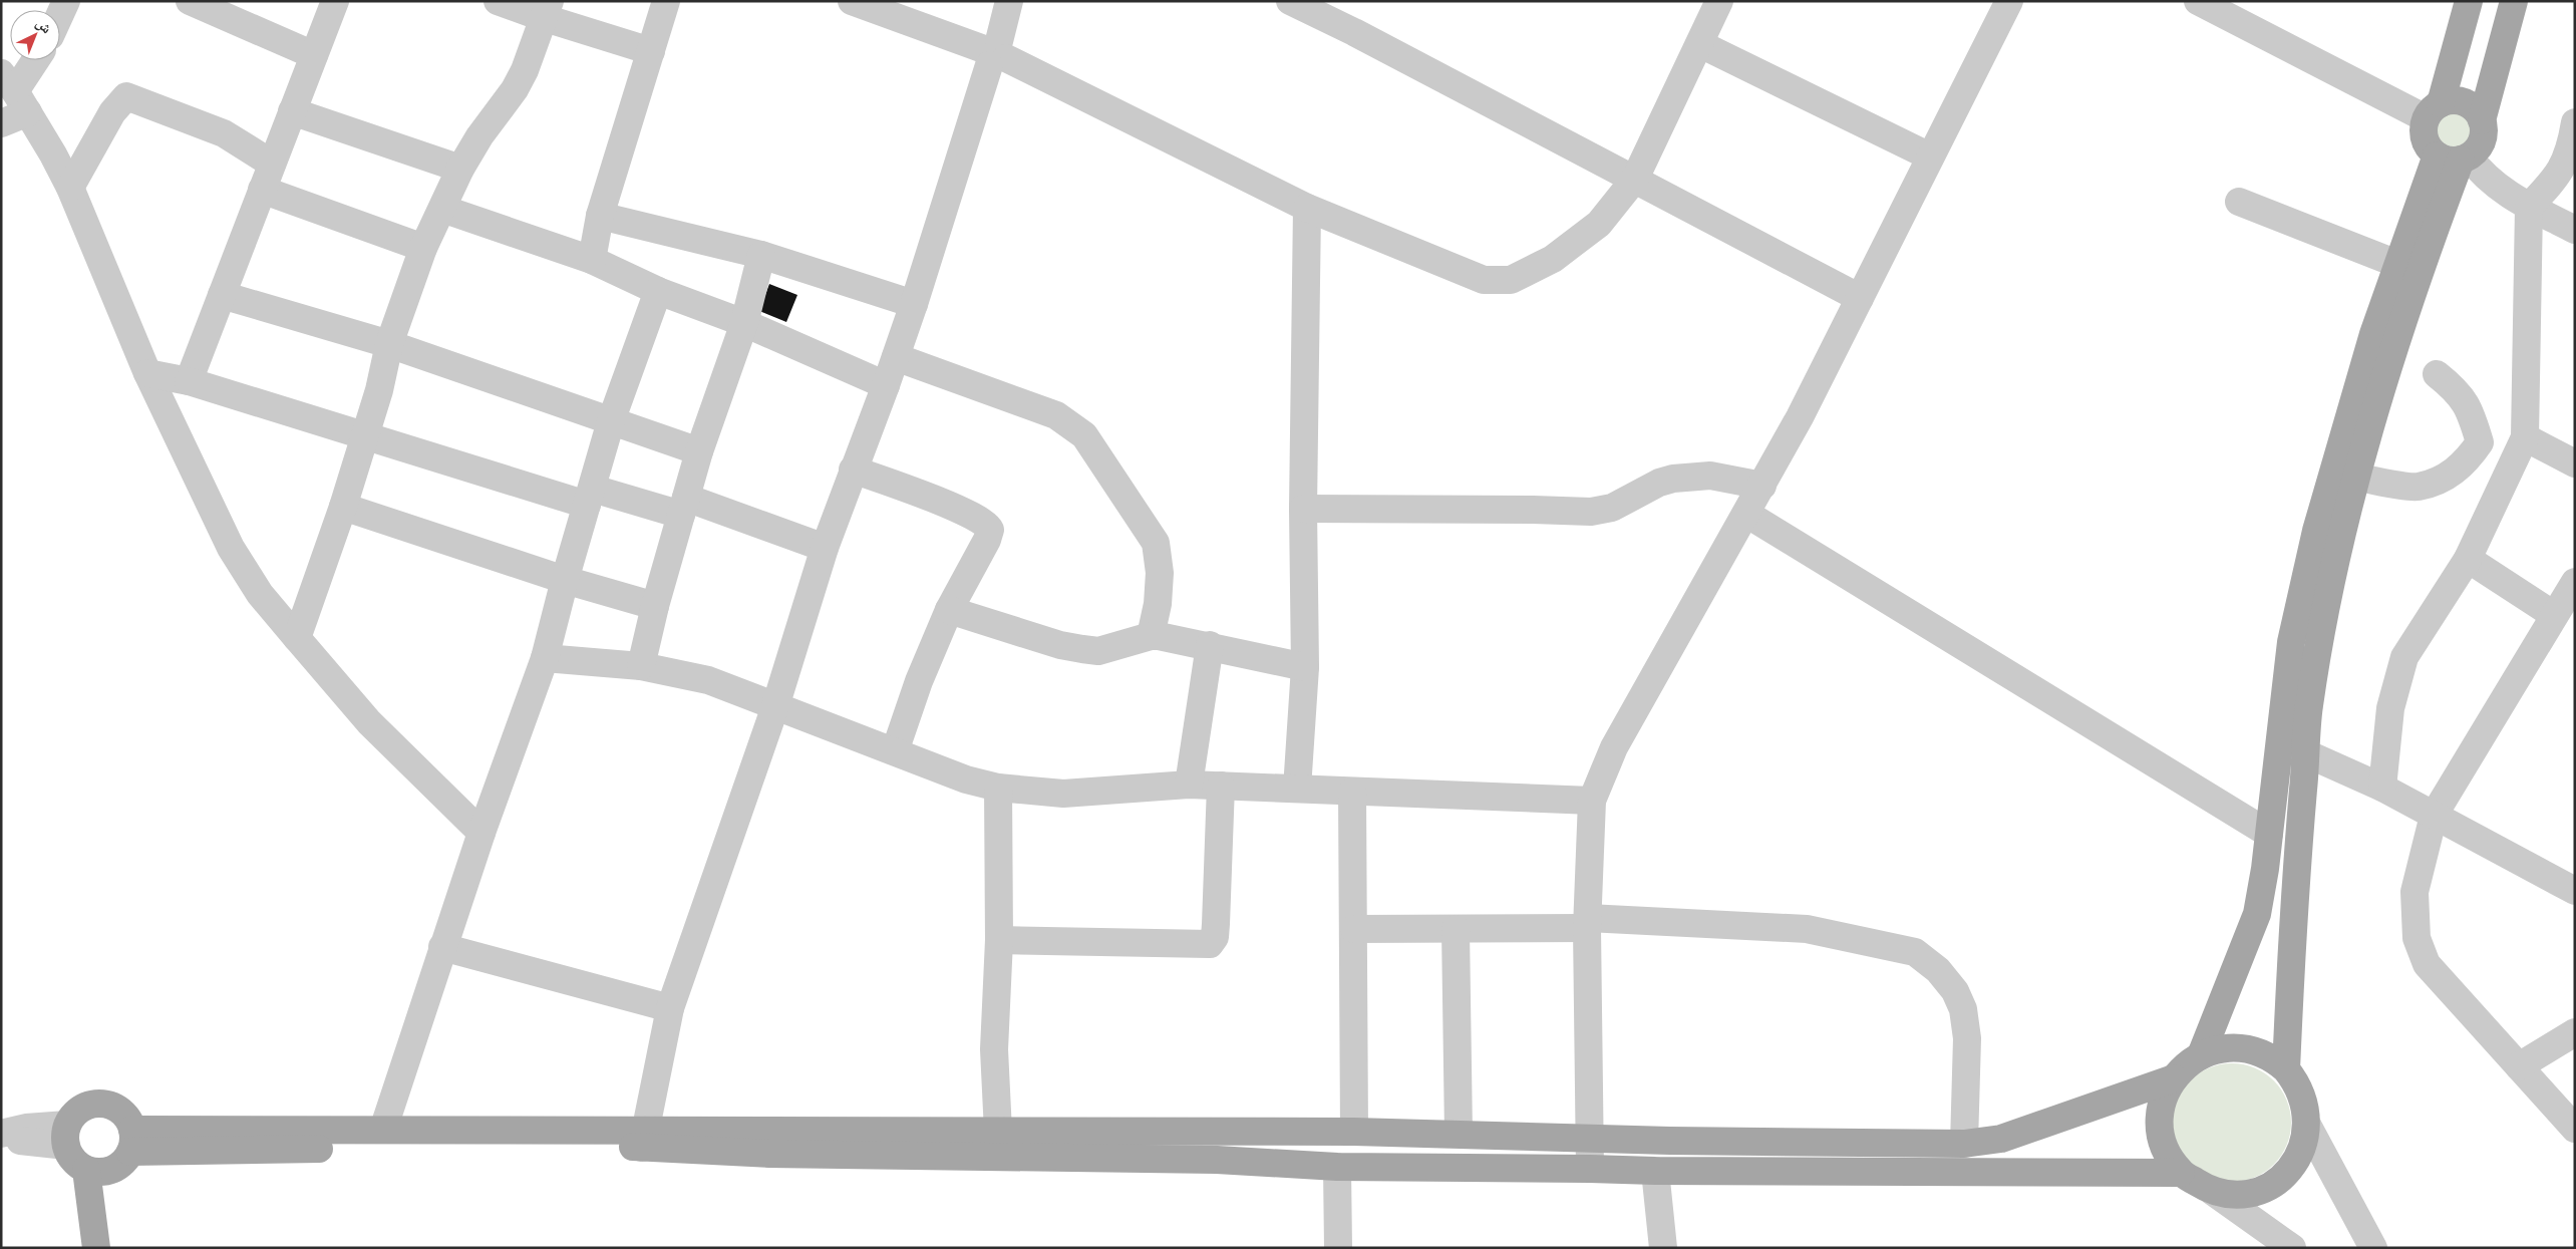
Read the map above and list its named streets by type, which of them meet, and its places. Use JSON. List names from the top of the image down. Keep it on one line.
{"north":"top right"}
